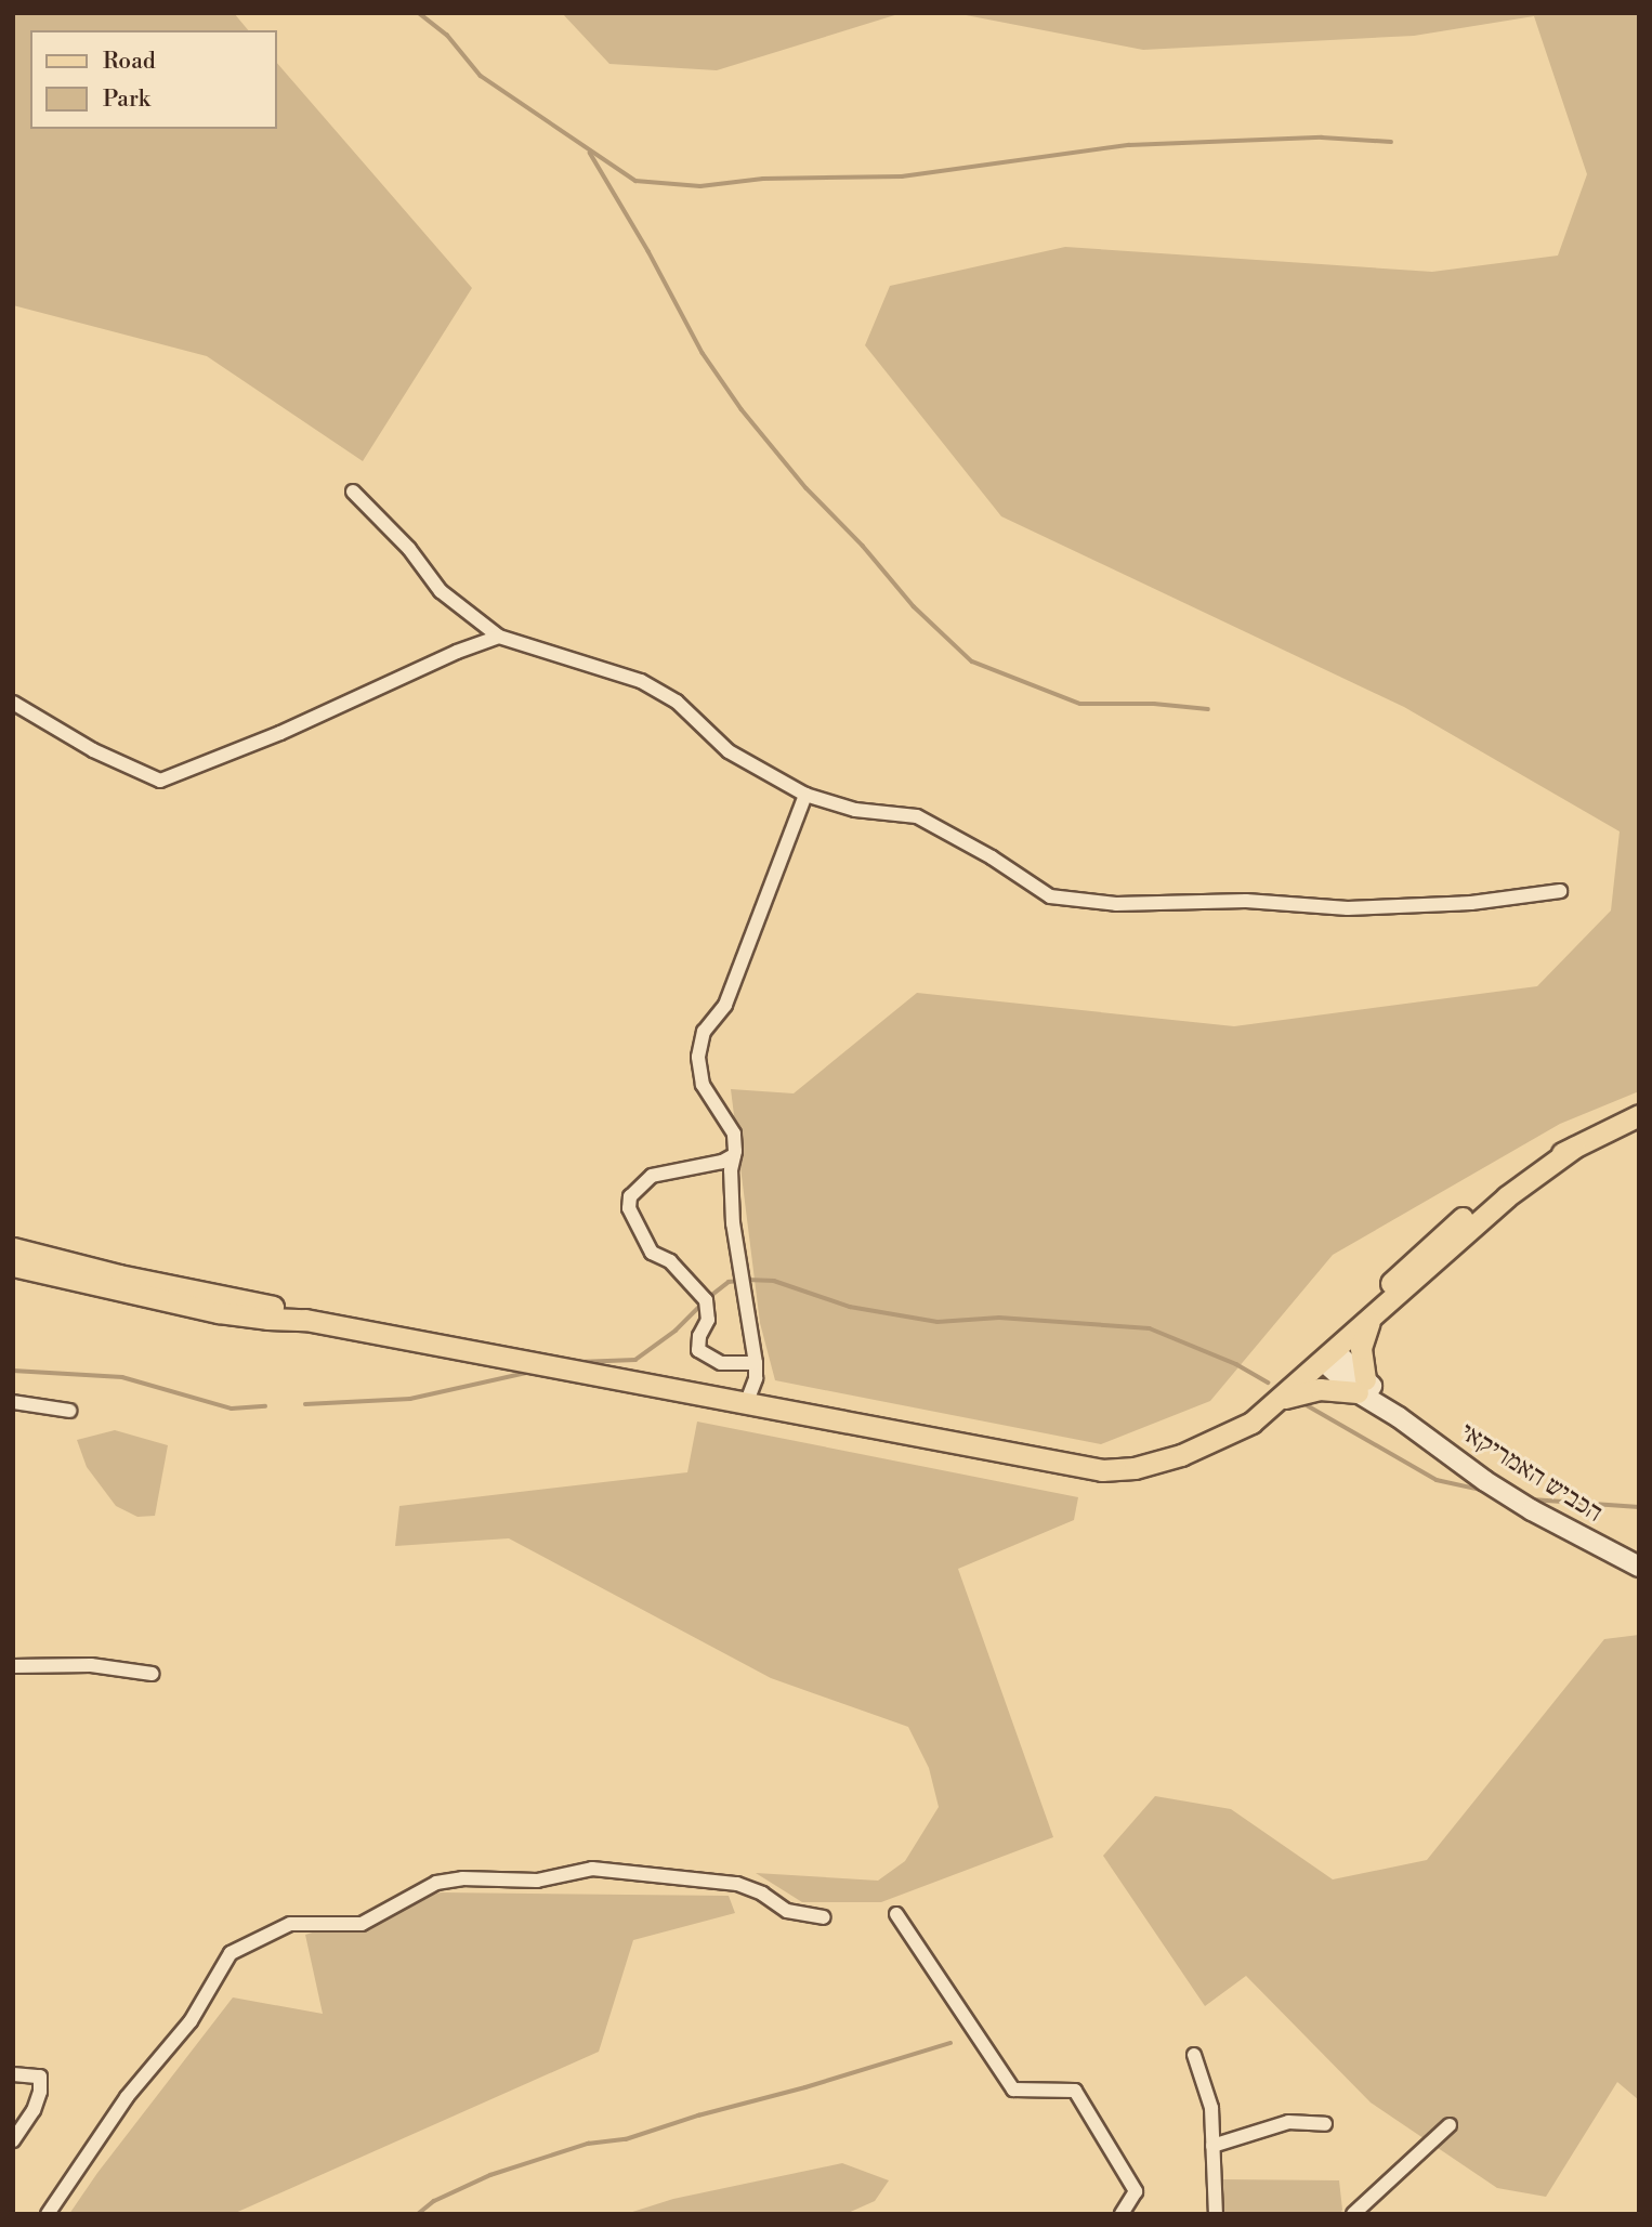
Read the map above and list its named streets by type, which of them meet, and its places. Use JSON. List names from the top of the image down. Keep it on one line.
{"streets":{"main road":["הכביש האמריקאי"]},"legend":["Road","Park"]}
